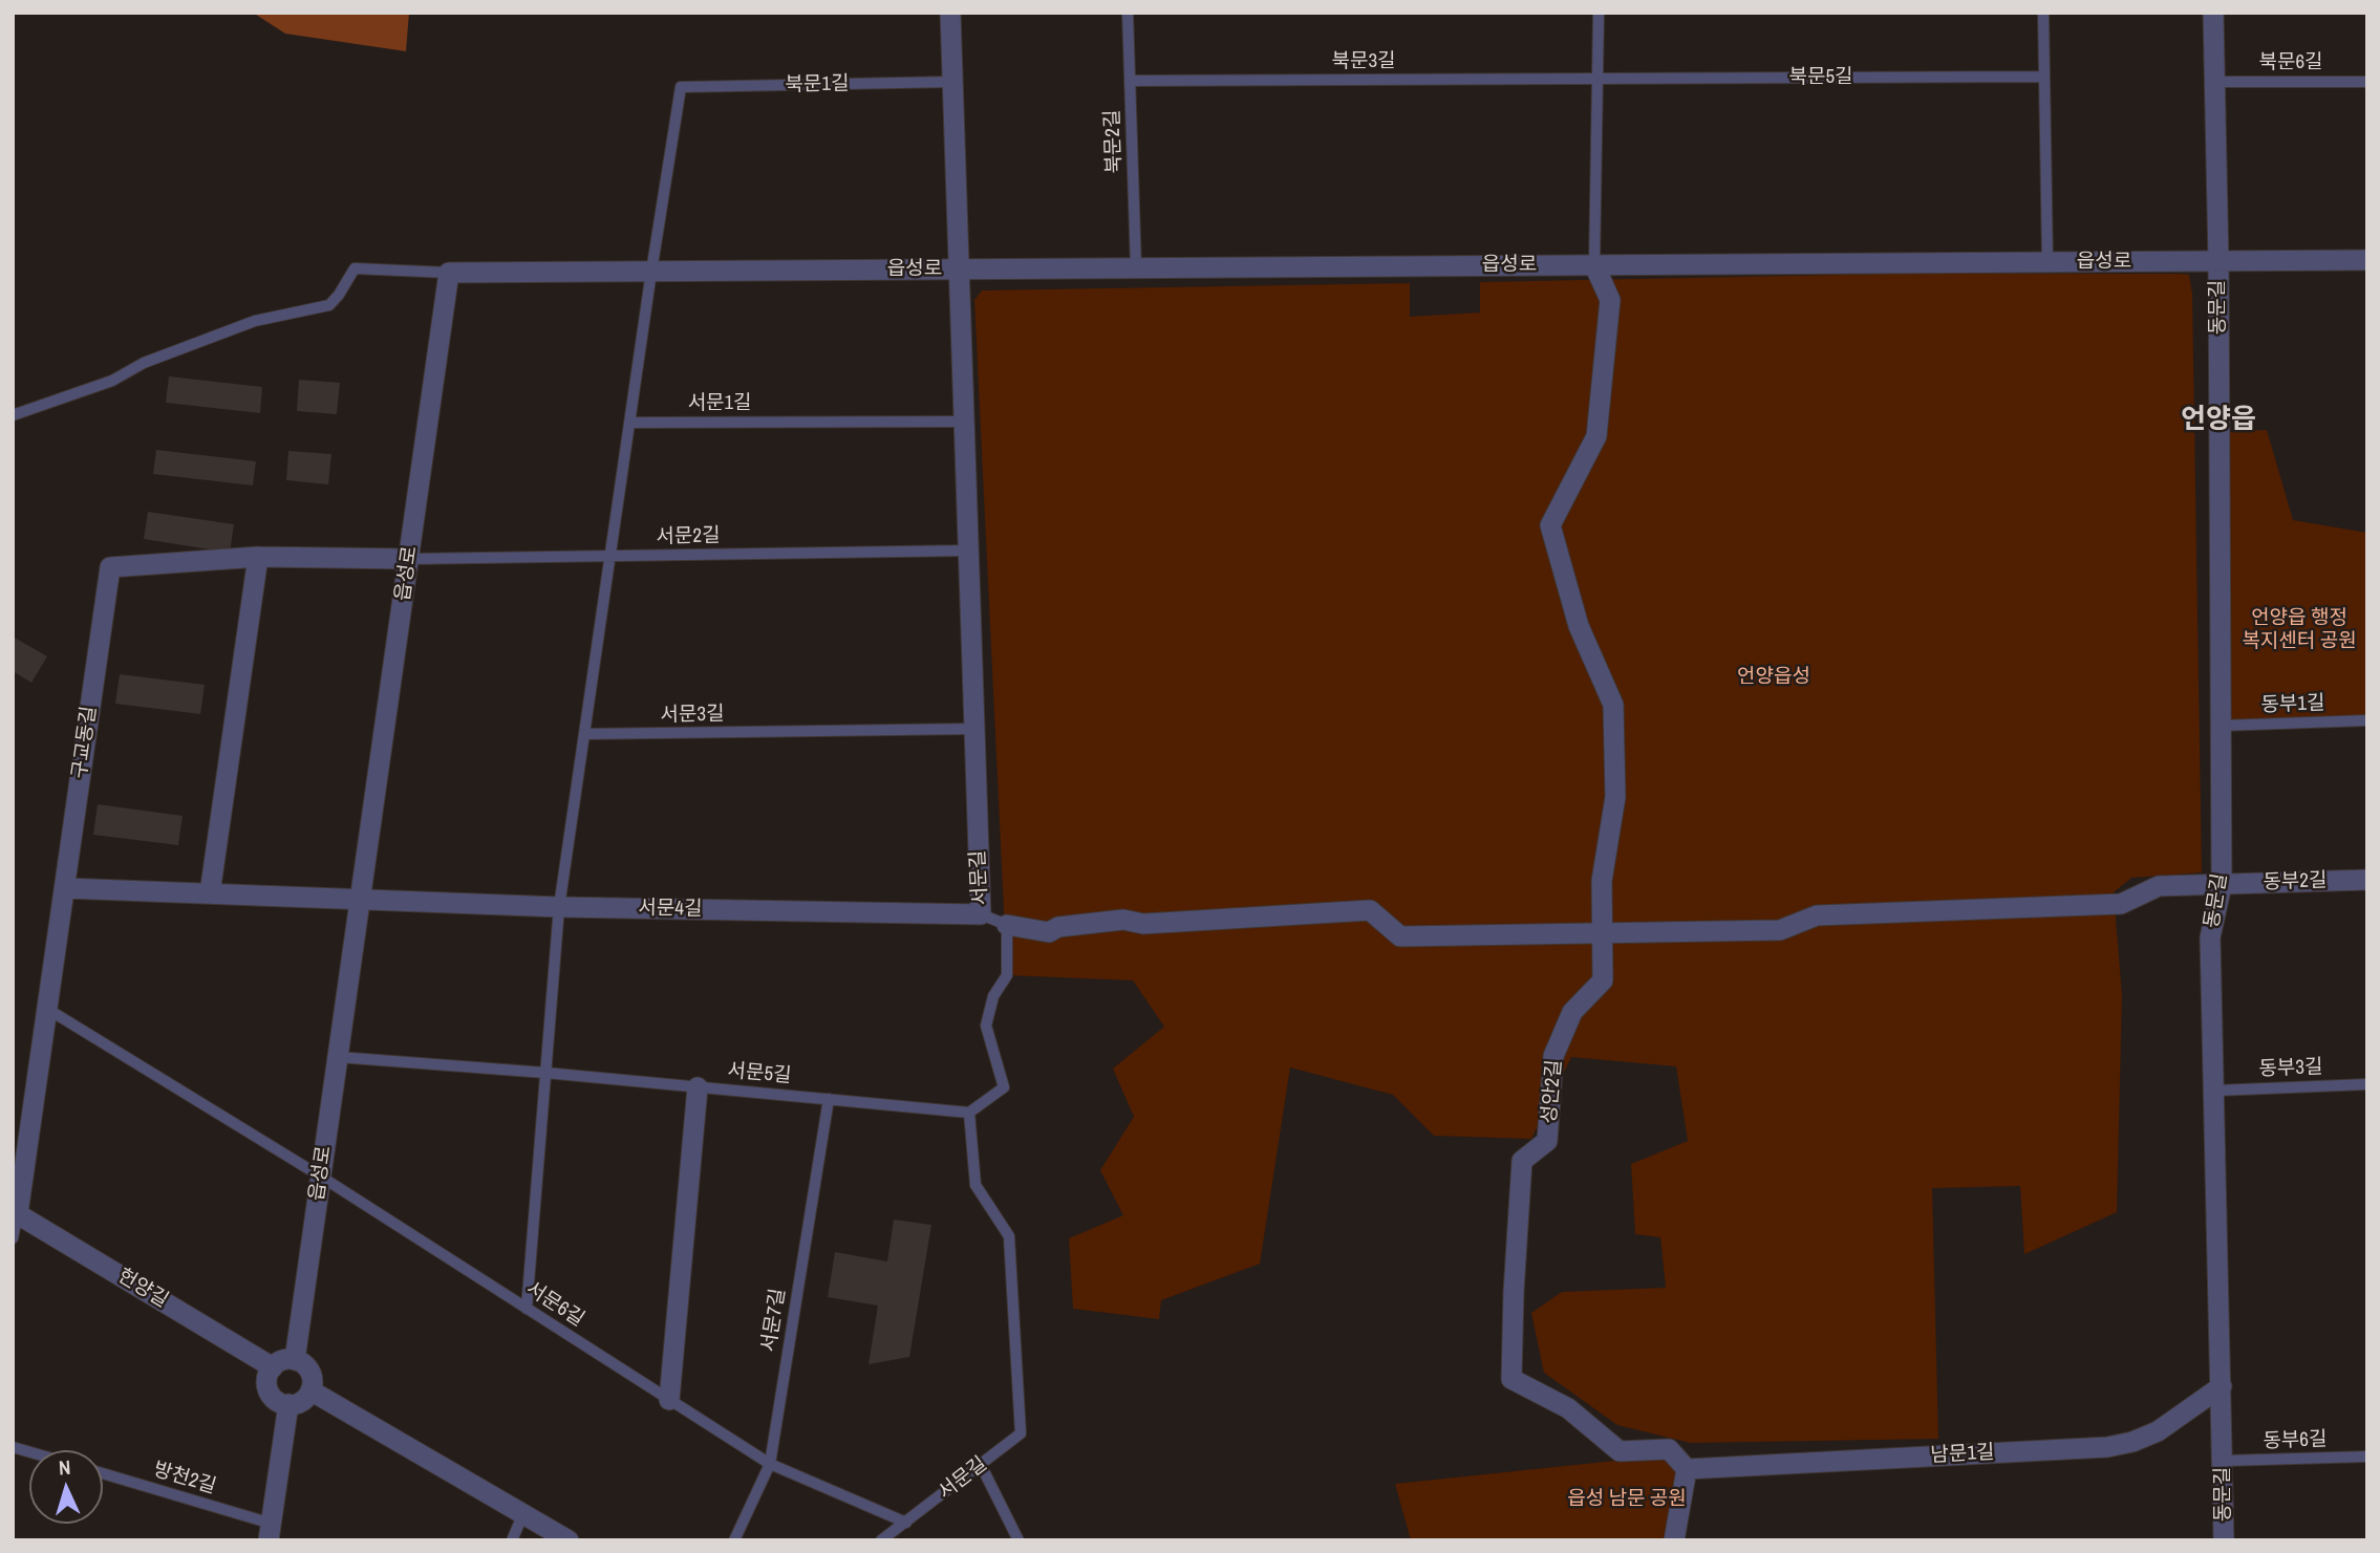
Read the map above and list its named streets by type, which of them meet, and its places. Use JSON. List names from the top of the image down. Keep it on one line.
{"streets":{"street":["읍성로","동문길","구교동길","서문길","동부2길","서문4길","성안2길","헌양길","남문1길"],"lane":["북문3길","북문6길","북문5길","북문1길","북문2길","서문1길","서문2길","동부1길","서문3길","동부3길","서문5길","서문6길","서문7길","동부6길","방천2길"]},"crossings":[["북문3길","북문5길"],["북문3길","북문2길"],["북문1길","읍성로"],["북문2길","읍성로"],["읍성로","동문길"],["읍성로","서문2길"],["읍성로","구교동길"],["읍성로","서문길"],["읍성로","서문4길"],["읍성로","서문5길"],["읍성로","성안2길"],["읍성로","헌양길"],["읍성로","서문6길"],["동문길","동부1길"],["동문길","동부2길"],["동문길","동부3길"],["동문길","동부6길"],["동문길","남문1길"],["서문1길","서문길"],["서문2길","구교동길"],["서문2길","서문길"],["서문3길","서문길"],["구교동길","헌양길"],["구교동길","서문6길"],["서문길","동부2길"],["서문길","서문4길"],["서문길","서문5길"],["서문길","서문6길"],["동부2길","성안2길"],["서문5길","서문7길"],["성안2길","남문1길"],["서문6길","서문7길"]],"districts":["언양읍"],"parks":["언양읍 행정 복지센터 공원","언양읍성","읍성 남문 공원"],"north":"top"}
